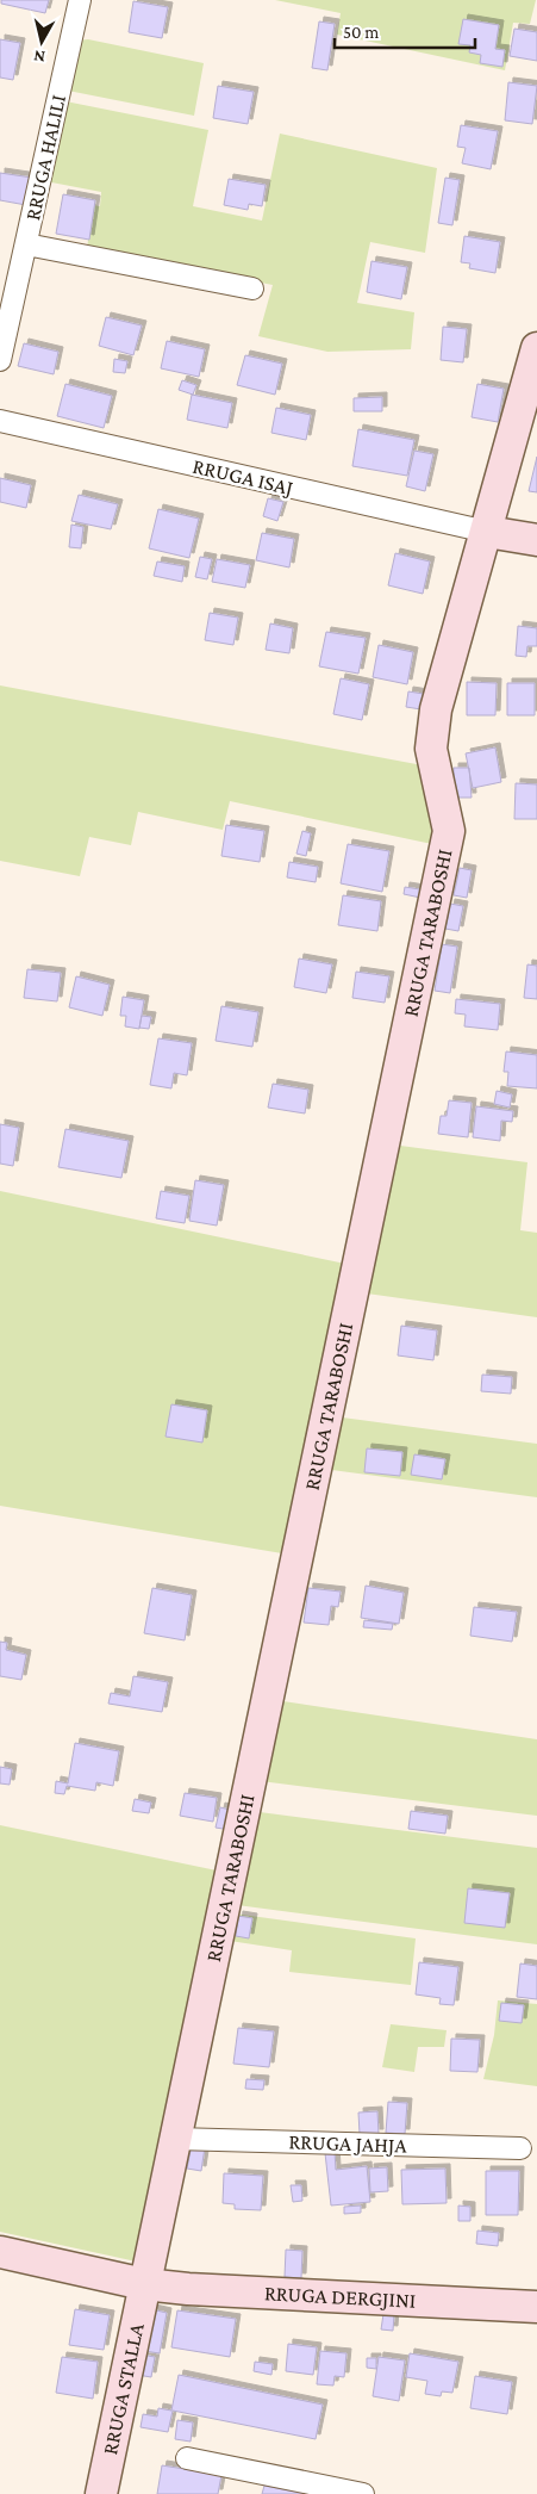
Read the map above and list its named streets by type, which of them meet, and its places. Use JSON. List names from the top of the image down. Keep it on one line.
{"streets":{"street":["RRUGA HALILI","RRUGA ISAJ","RRUGA TARABOSHI","RRUGA JAHJA","RRUGA DERGJINI","RRUGA STALLA"]},"crossings":[["RRUGA ISAJ","RRUGA TARABOSHI"],["RRUGA TARABOSHI","RRUGA JAHJA"],["RRUGA TARABOSHI","RRUGA DERGJINI"],["RRUGA TARABOSHI","RRUGA STALLA"],["RRUGA DERGJINI","RRUGA STALLA"]],"scale_bar":"50 m","north":"bottom"}
